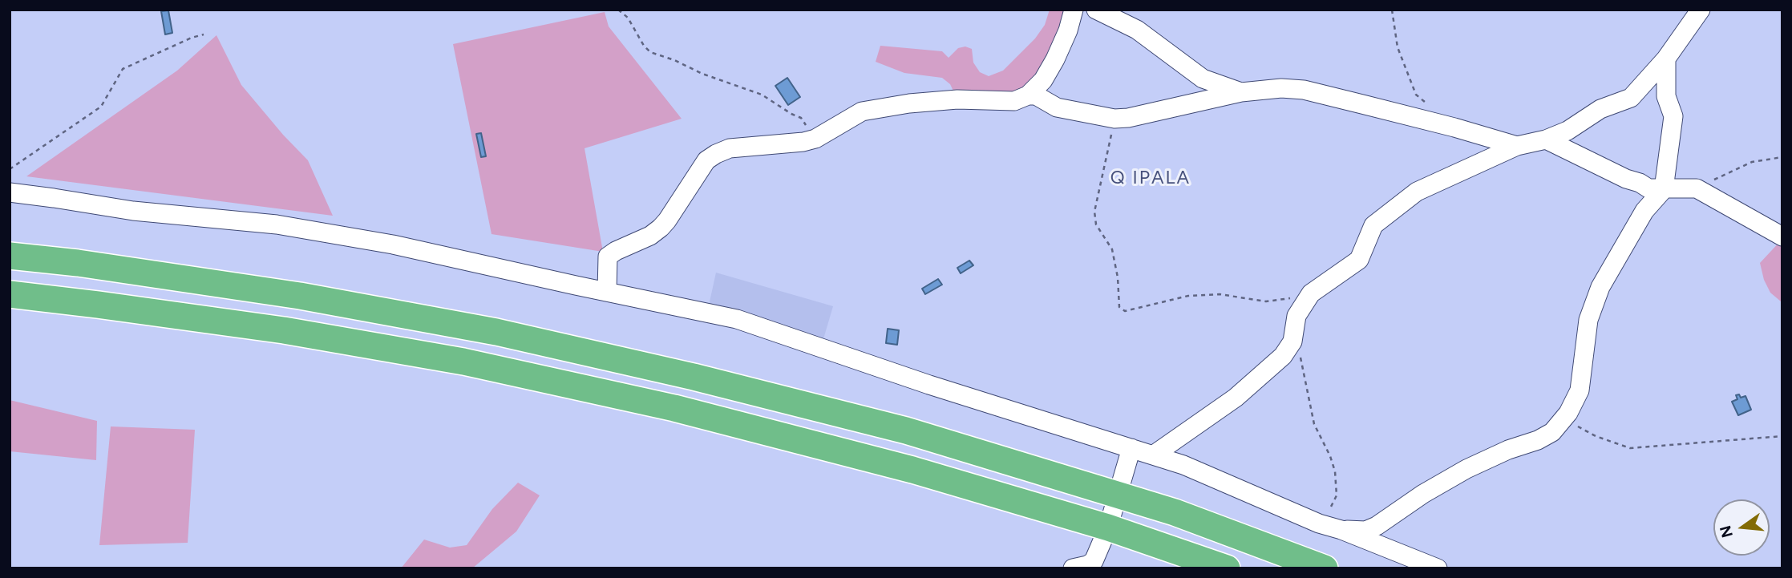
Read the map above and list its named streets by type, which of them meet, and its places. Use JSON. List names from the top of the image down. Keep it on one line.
{"districts":["Q IPALA"],"north":"left"}
